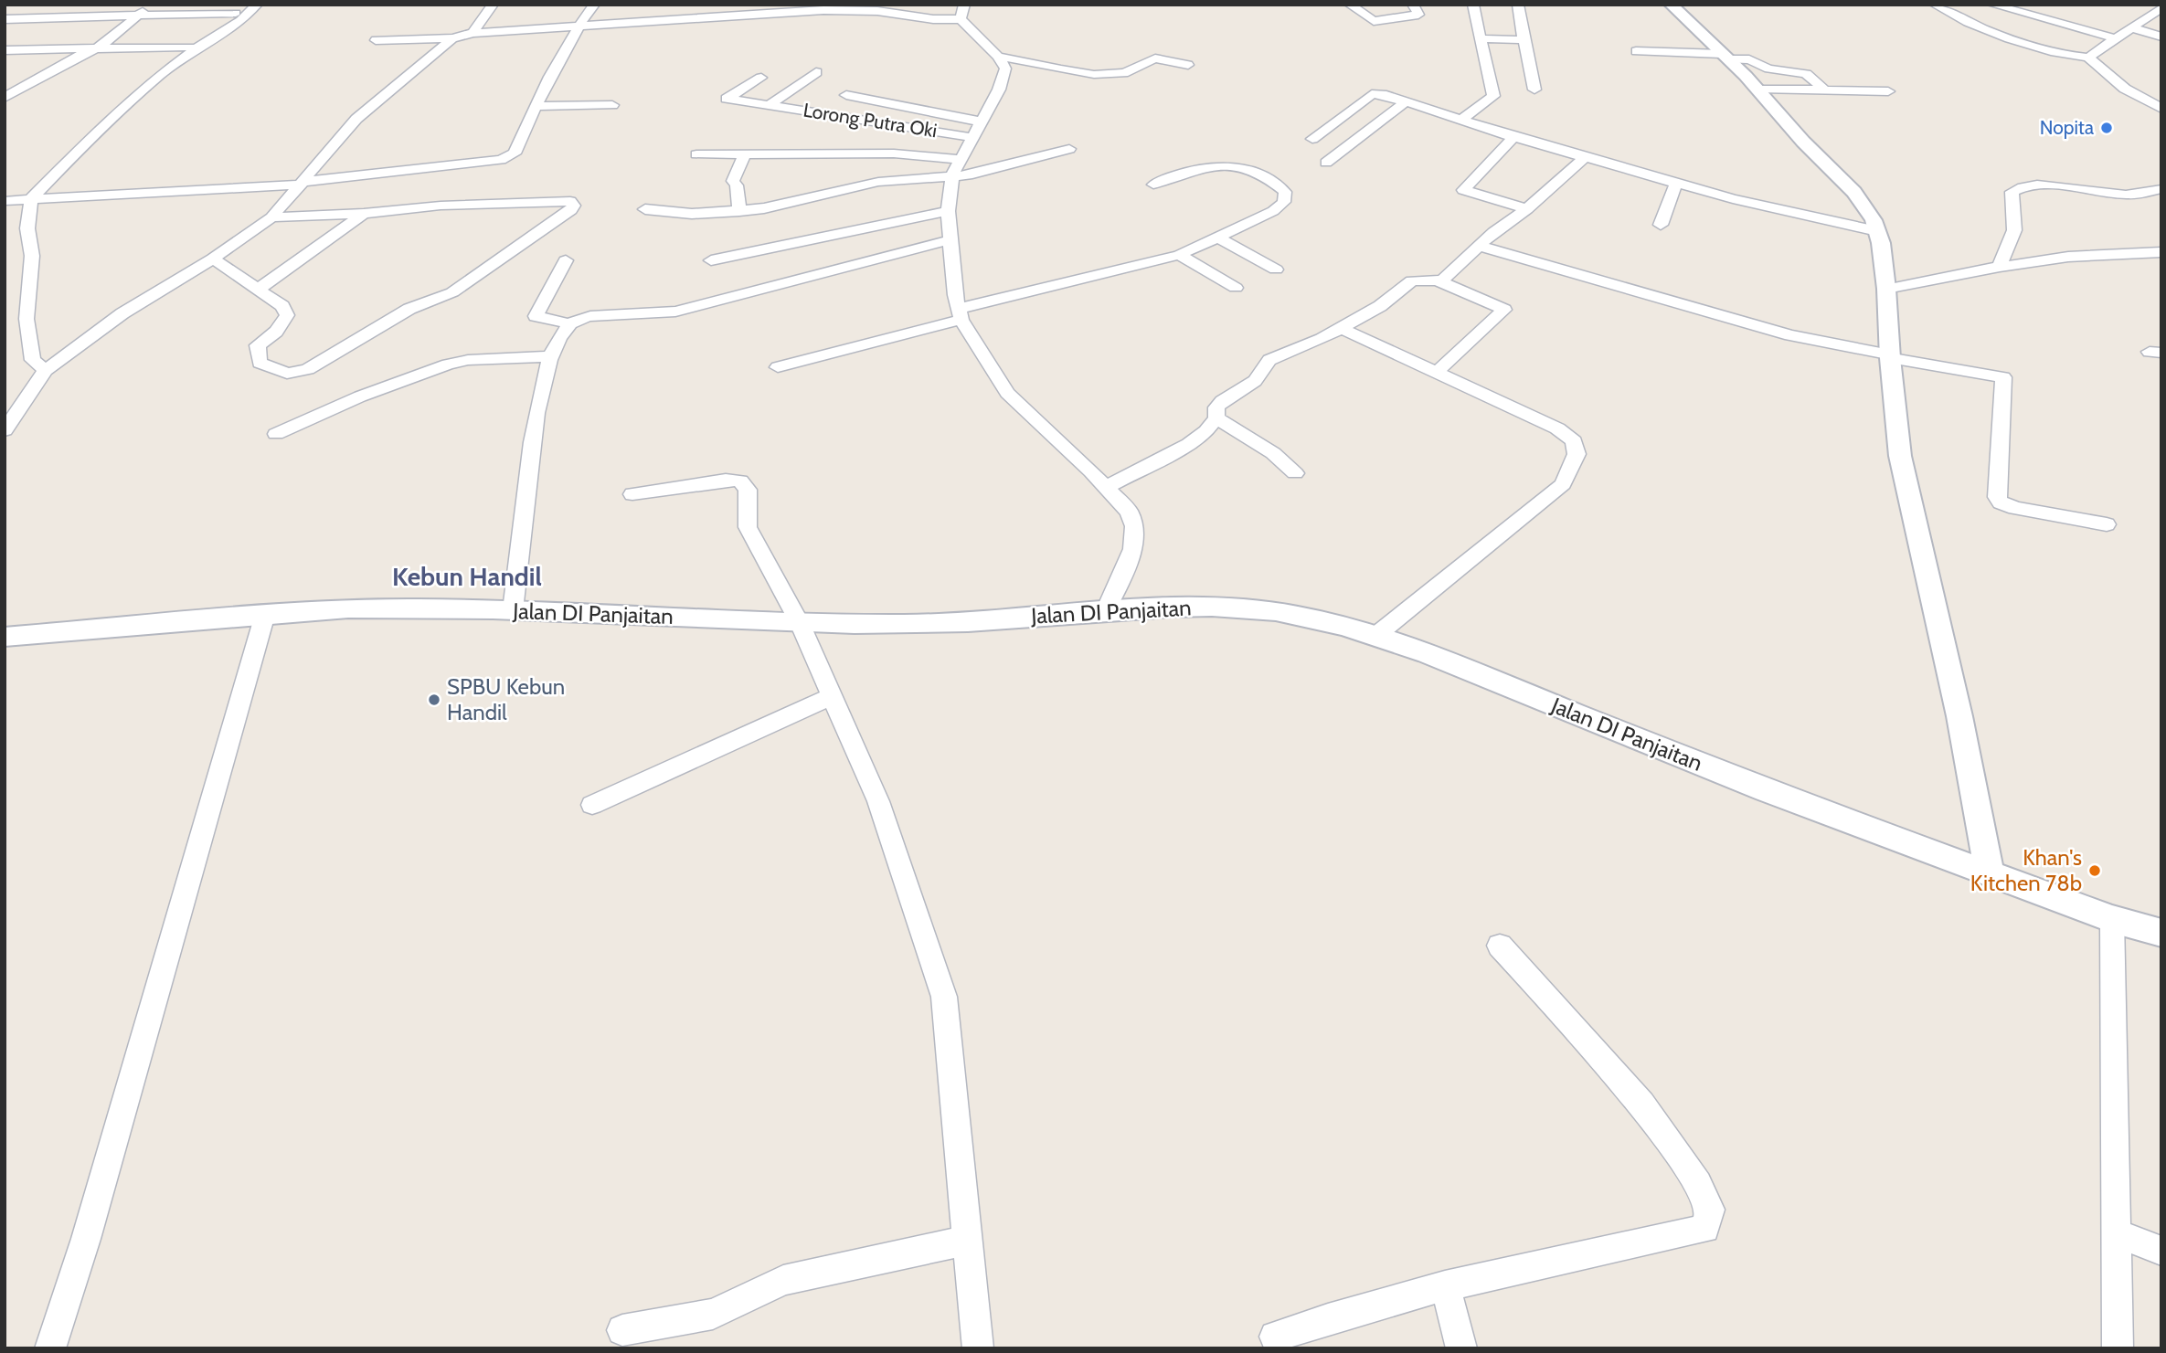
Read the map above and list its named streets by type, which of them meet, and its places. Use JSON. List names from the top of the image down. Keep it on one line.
{"streets":{"street":["Lorong Putra Oki","Jalan DI Panjaitan"]},"districts":["Kebun Handil"],"places":["Nopita","SPBU Kebun Handil","Khan's Kitchen 78b"]}
